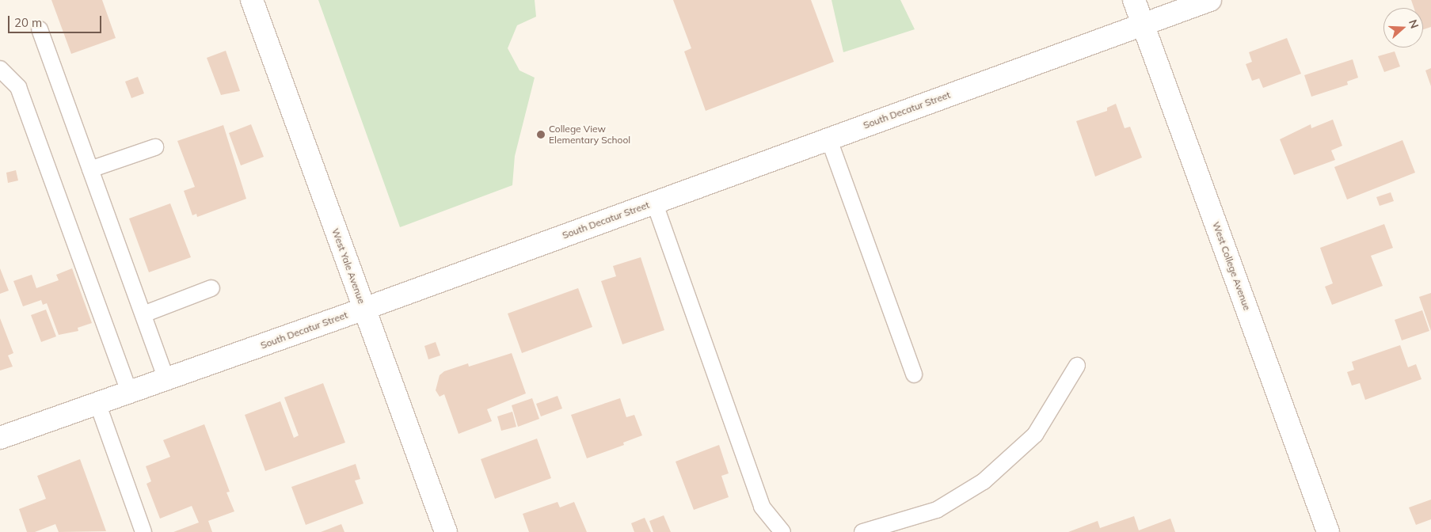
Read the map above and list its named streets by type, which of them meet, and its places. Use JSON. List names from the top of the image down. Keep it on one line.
{"streets":{"street":["South Decatur Street","West Yale Avenue","West College Avenue"]},"crossings":[["South Decatur Street","West Yale Avenue"],["South Decatur Street","West College Avenue"]],"places":["College View Elementary School"],"scale_bar":"20 m","north":"right"}
